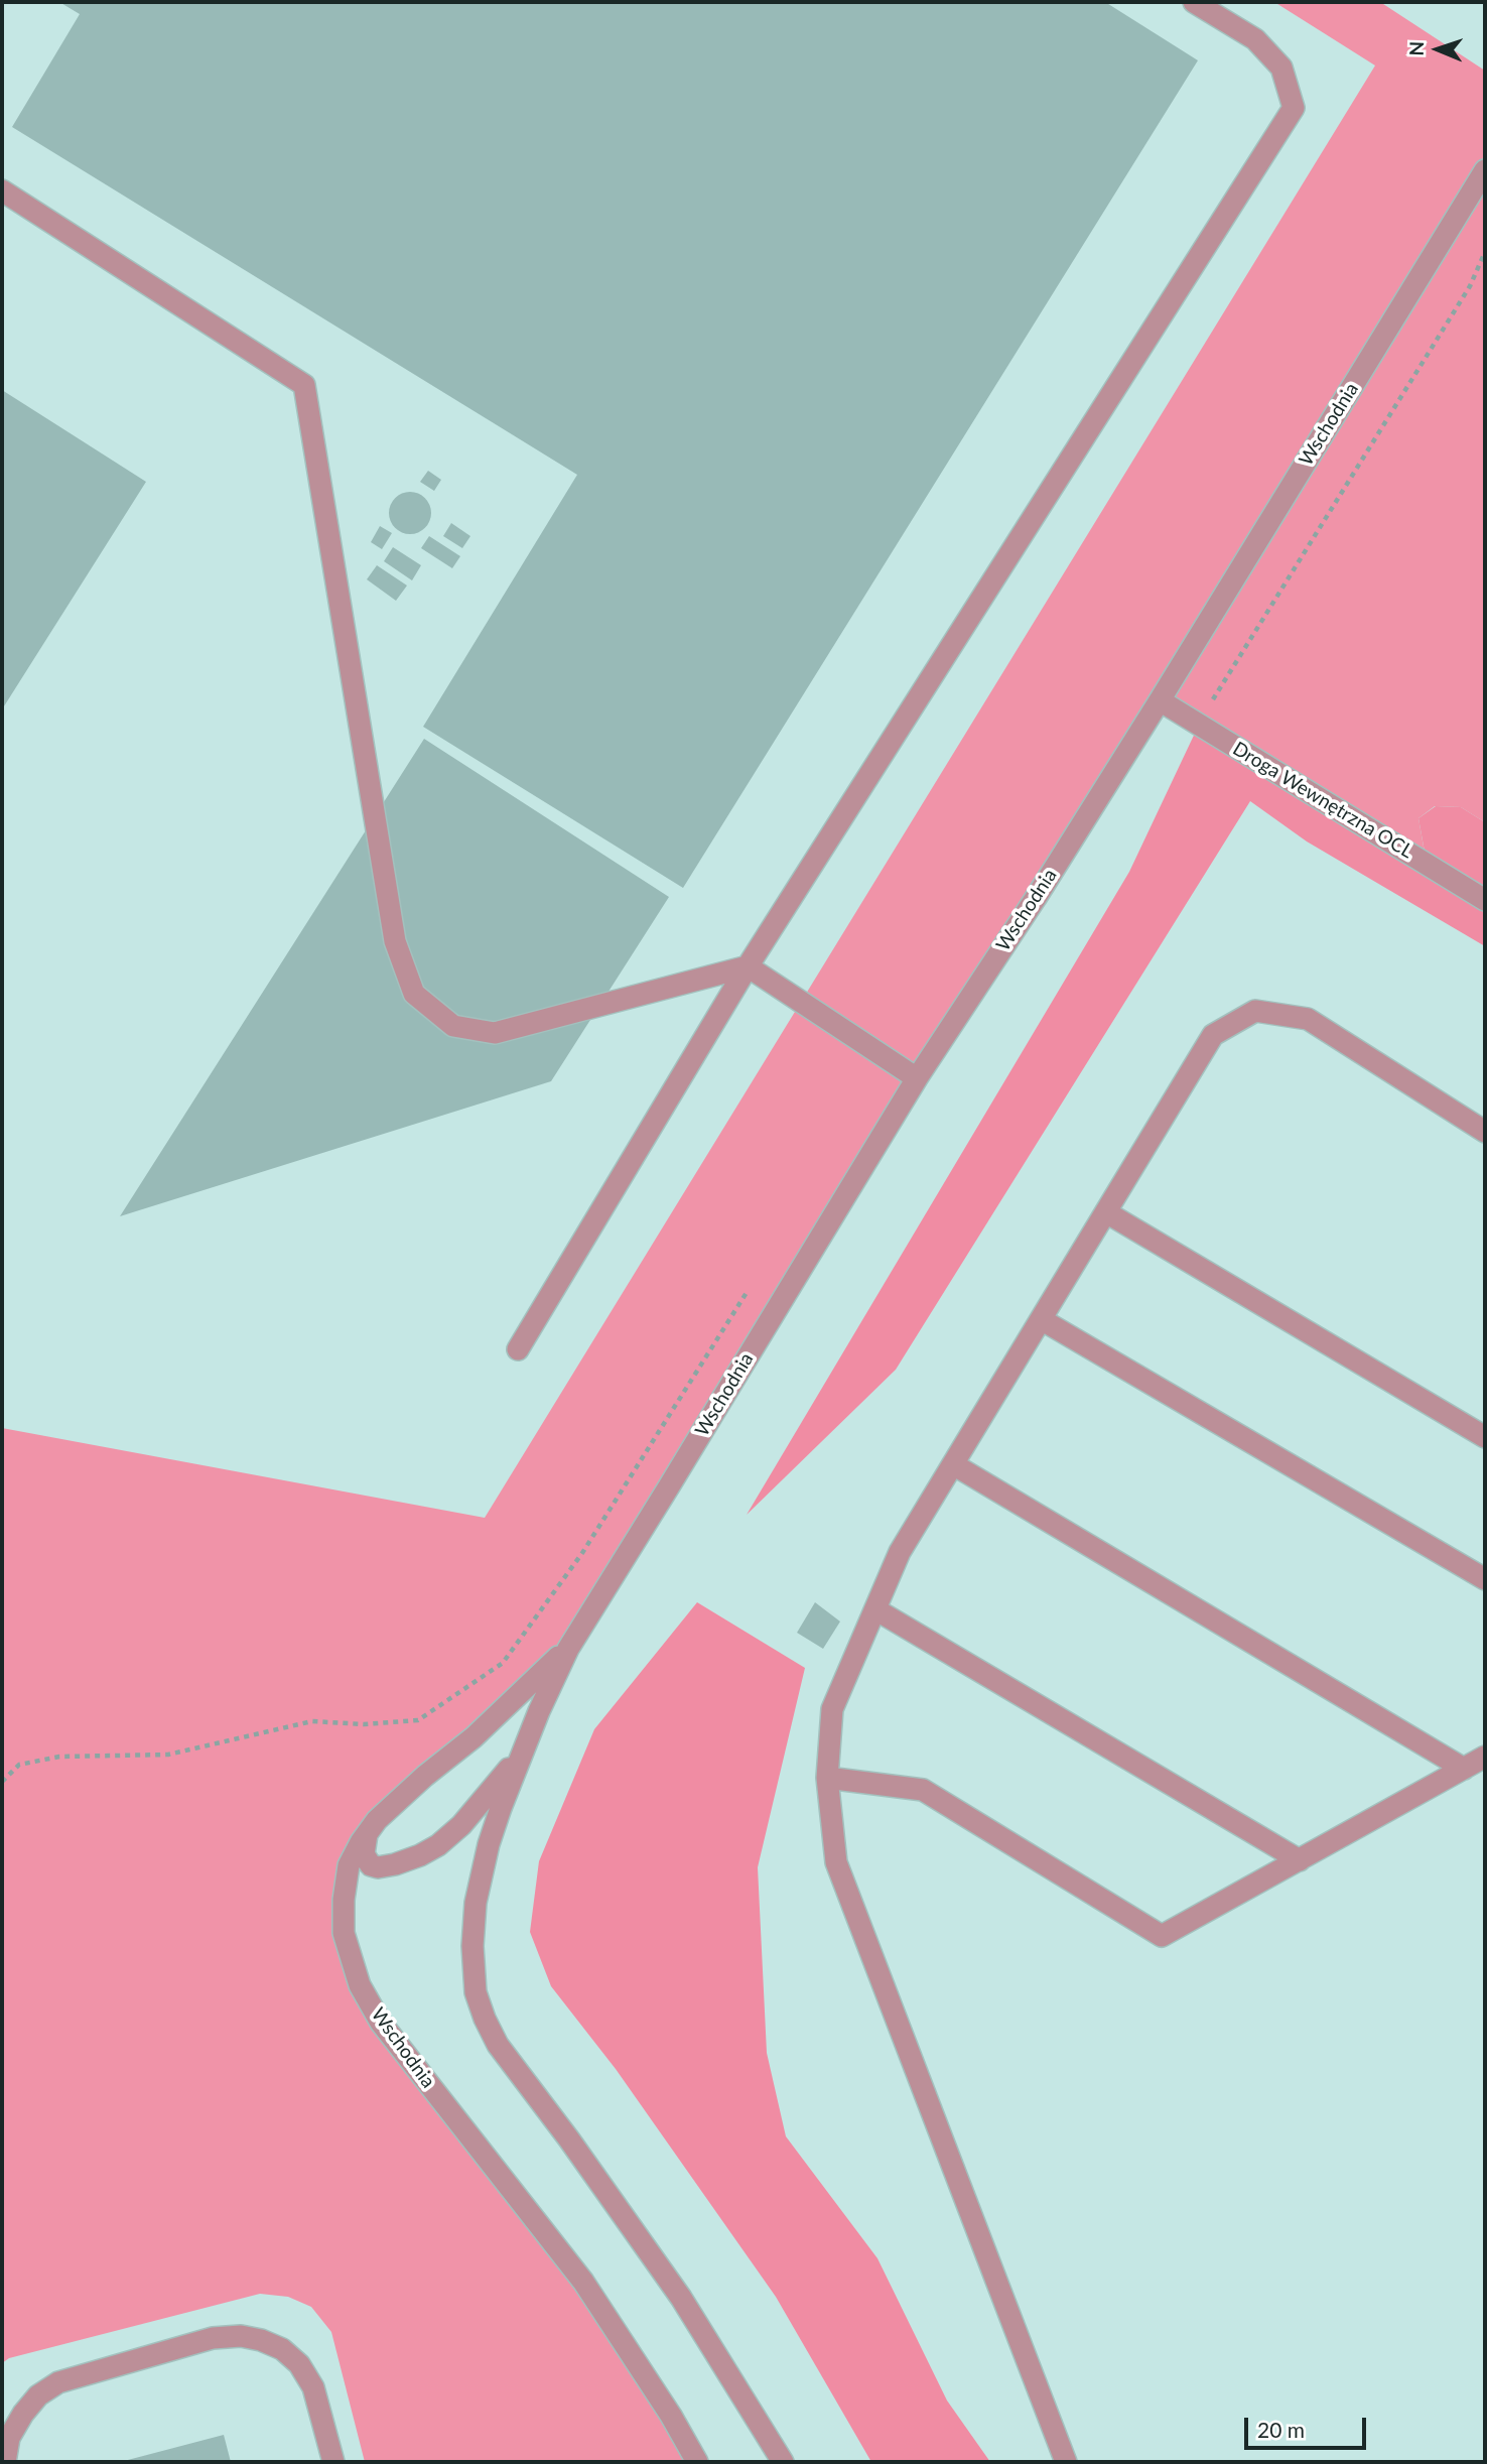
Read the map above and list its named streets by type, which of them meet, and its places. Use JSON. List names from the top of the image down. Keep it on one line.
{"streets":{"street":["Wschodnia","Droga Wewnętrzna OCL"]},"crossings":[["Wschodnia","Droga Wewnętrzna OCL"]],"scale_bar":"20 m","north":"left"}
